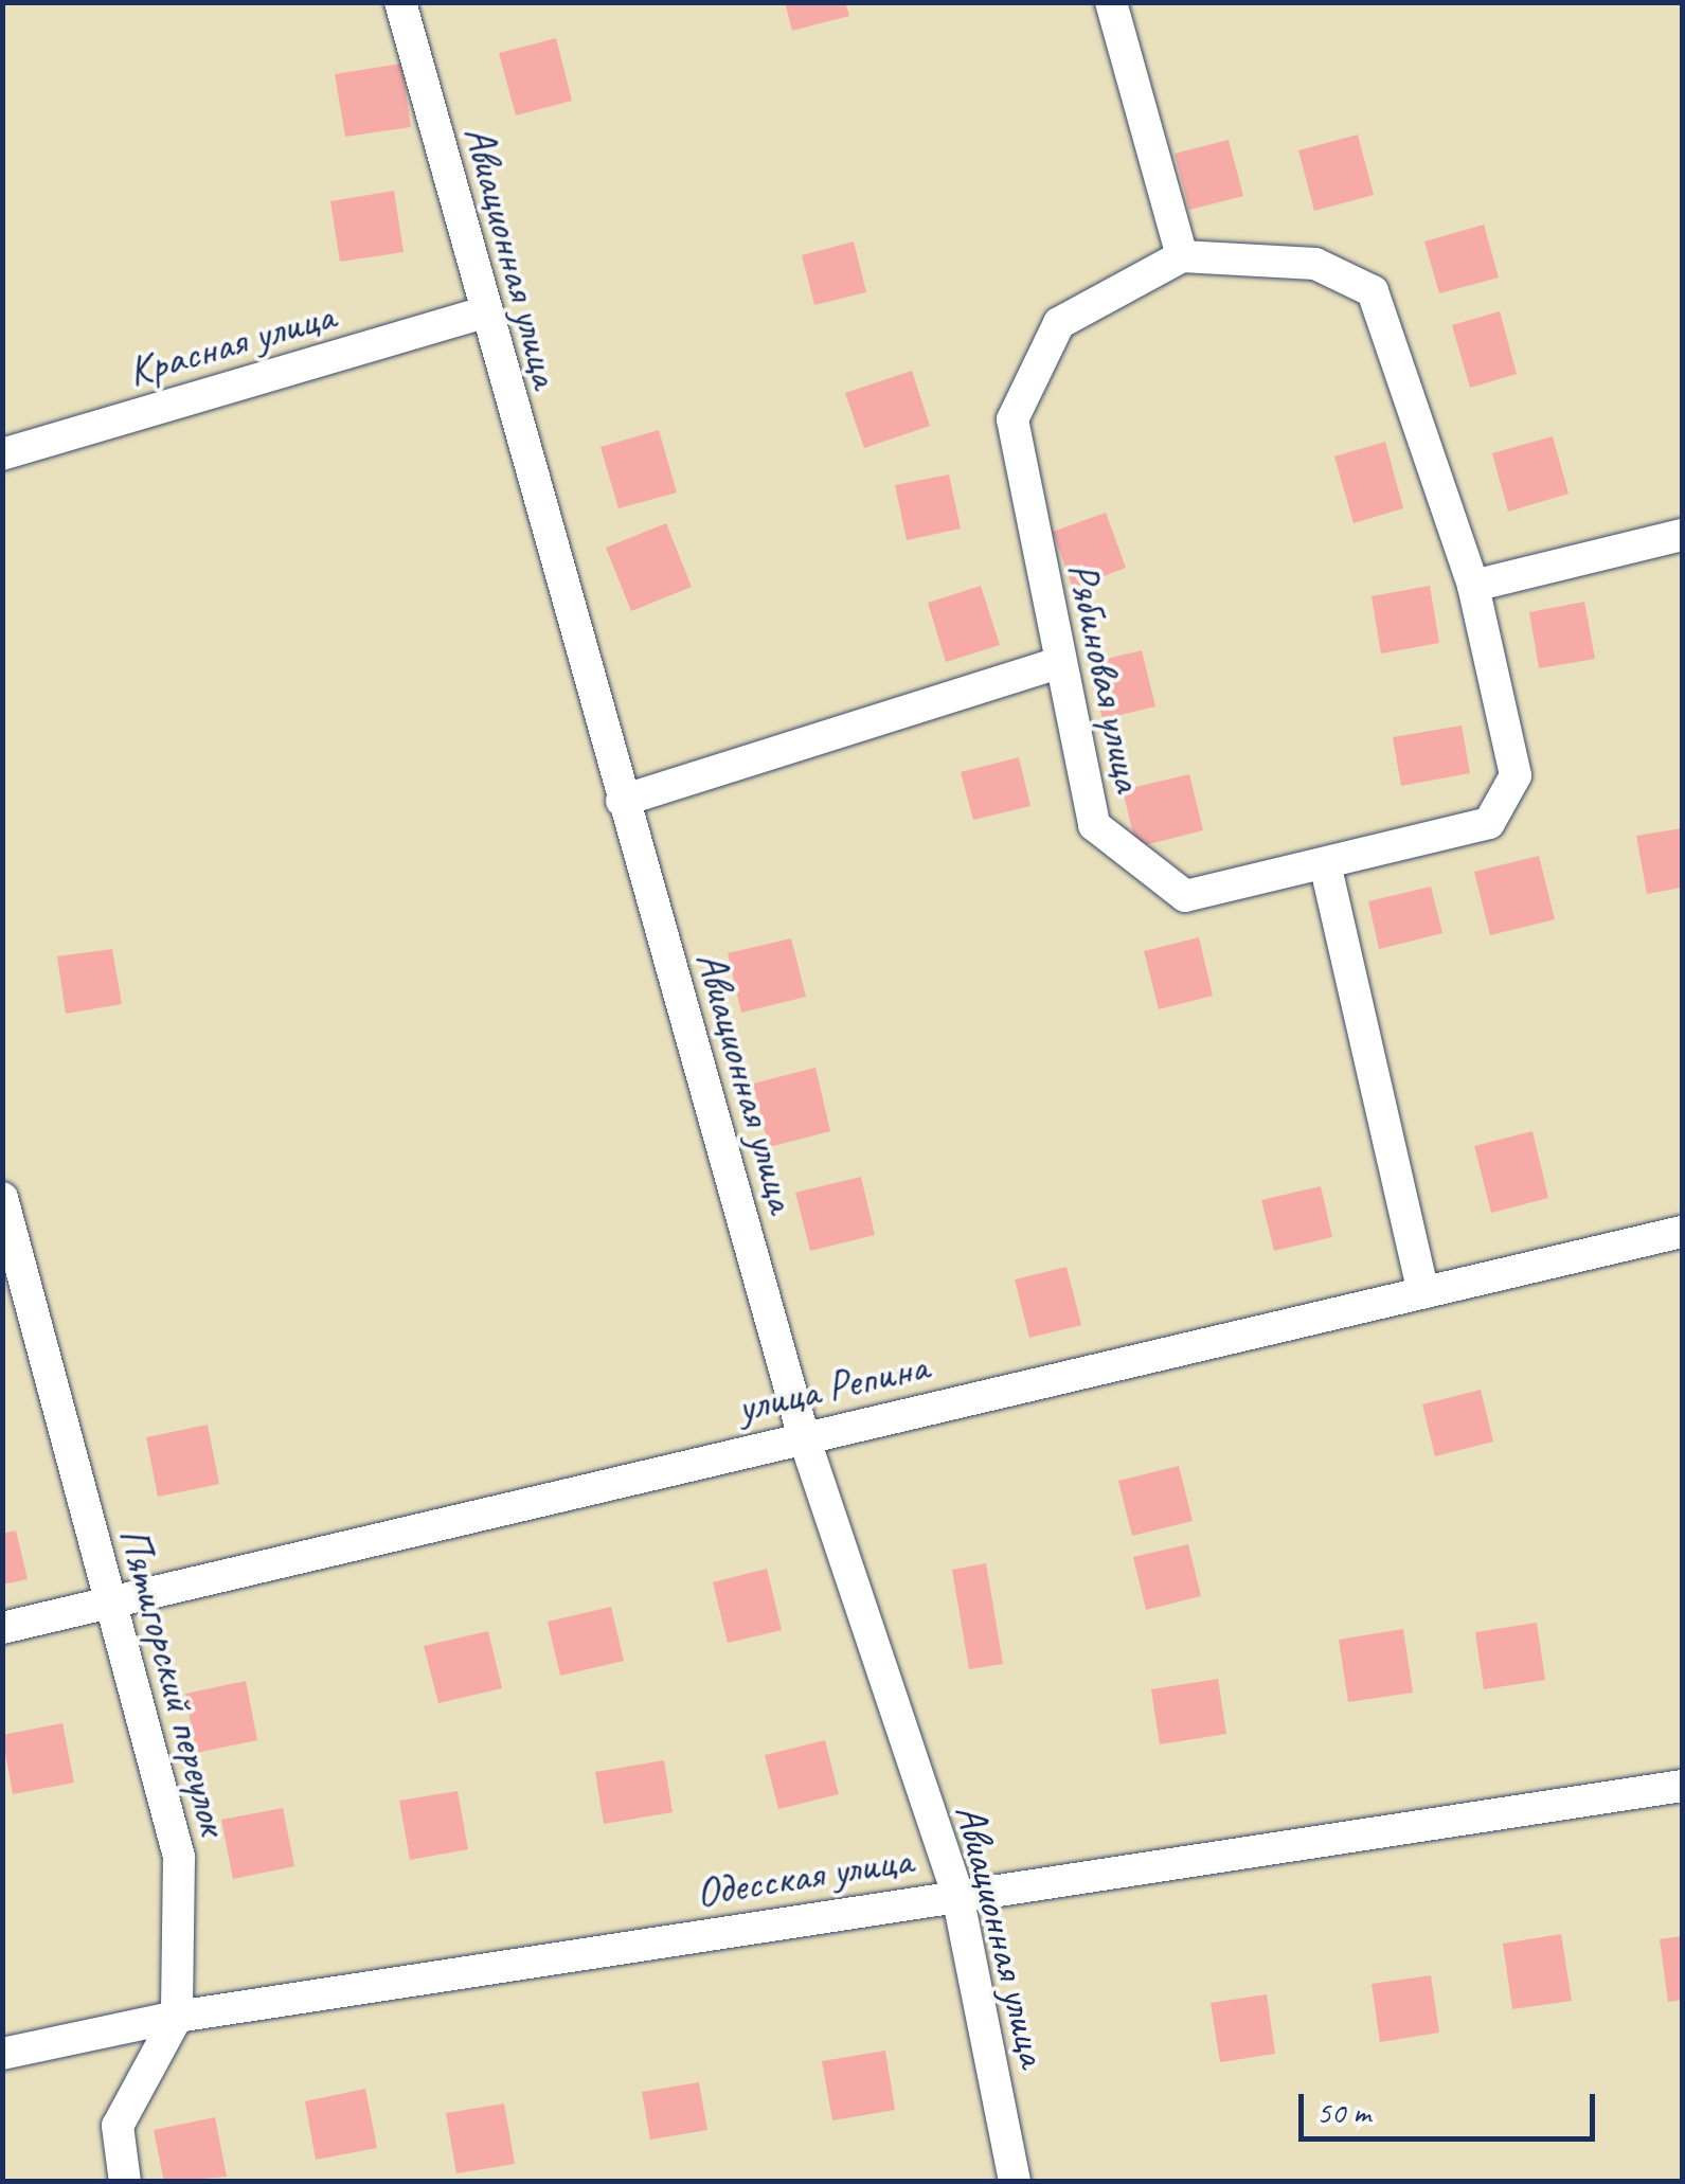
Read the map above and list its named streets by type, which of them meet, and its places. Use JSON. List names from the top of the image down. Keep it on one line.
{"streets":{"street":["Авиационная улица","Красная улица","Рябиновая улица","улица Репина","Пятигорский переулок","Одесская улица"]},"crossings":[["Авиационная улица","Красная улица"],["Авиационная улица","улица Репина"],["Авиационная улица","Одесская улица"],["улица Репина","Пятигорский переулок"],["Пятигорский переулок","Одесская улица"]],"scale_bar":"50 m"}
